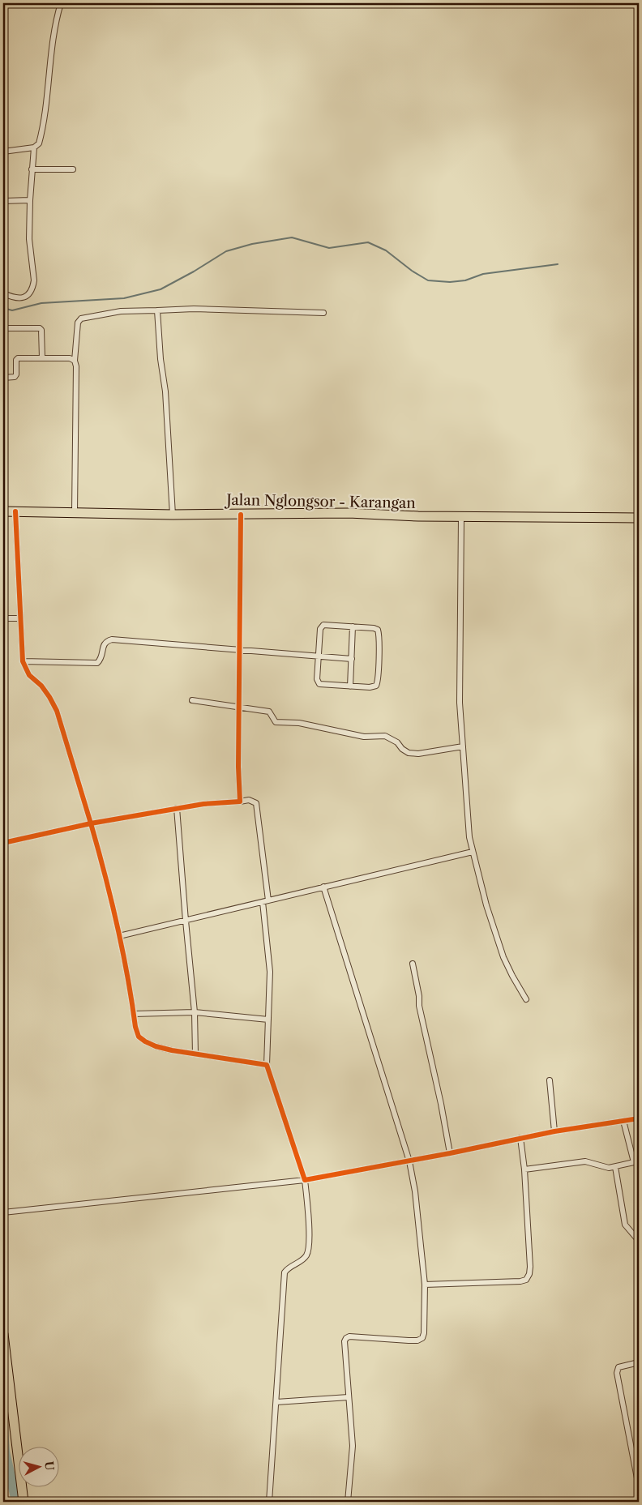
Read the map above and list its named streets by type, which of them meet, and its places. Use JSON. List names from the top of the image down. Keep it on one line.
{"streets":{"highway":["Jalan Nglongsor - Karangan"]},"north":"right"}
